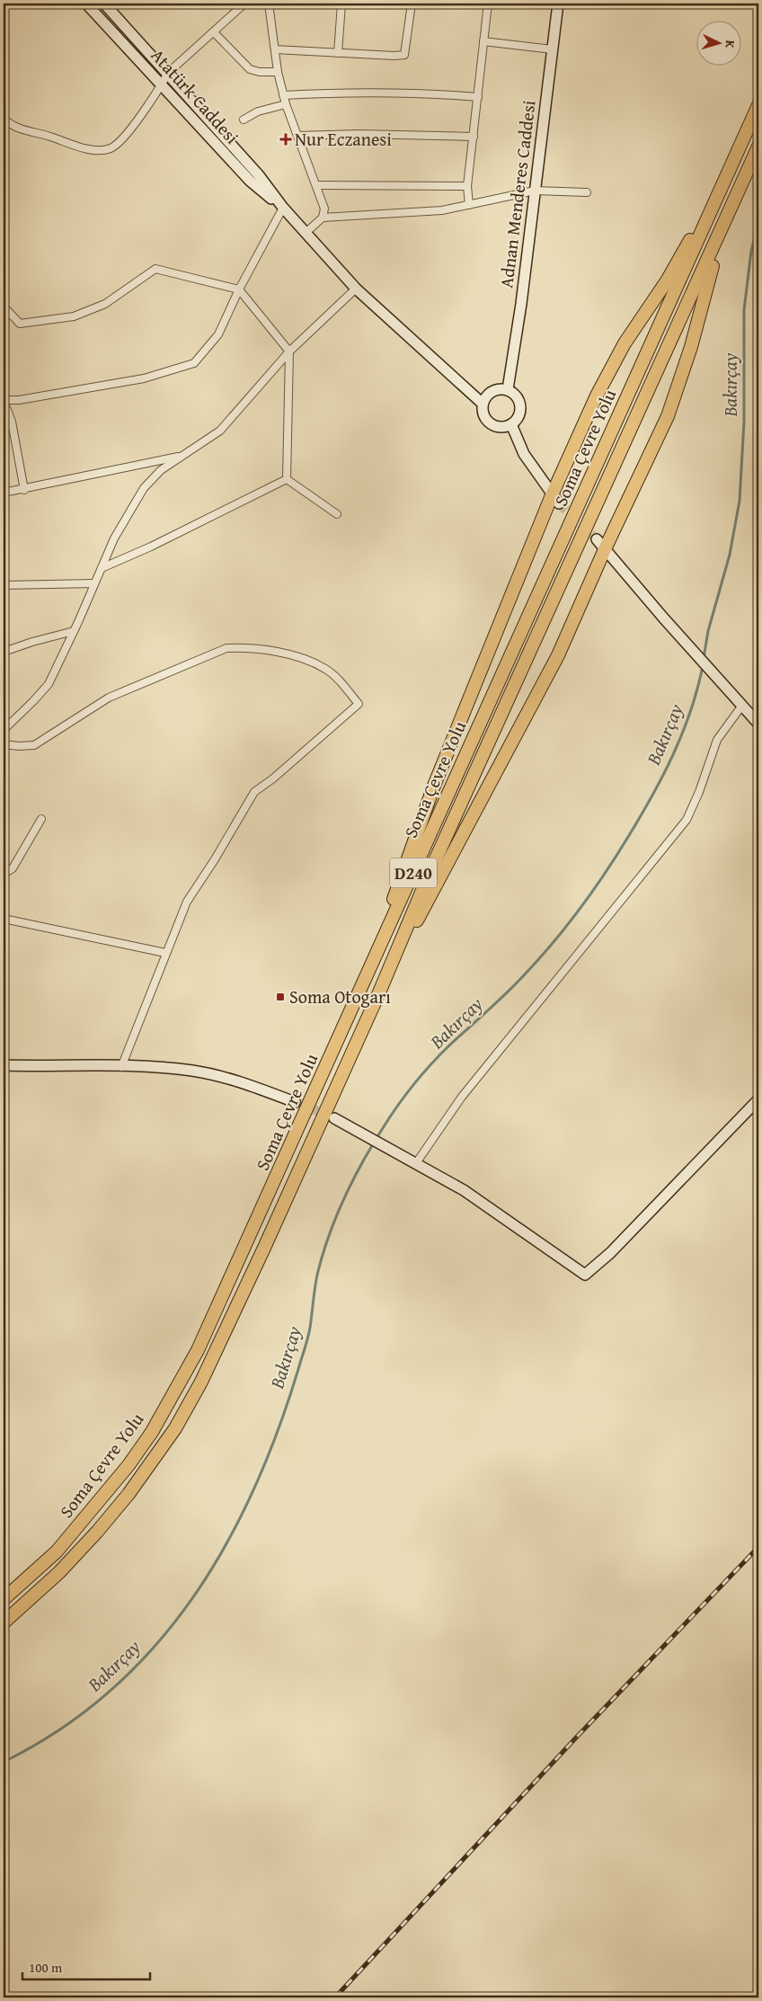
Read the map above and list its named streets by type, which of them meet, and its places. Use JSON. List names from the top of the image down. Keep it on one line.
{"streets":{"highway":["Soma Çevre Yolu","D240"],"main road":["Atatürk Caddesi","Adnan Menderes Caddesi"]},"water":["Bakırçay"],"places":{"health":["Nur Eczanesi"],"transit":["Soma Otogarı"]},"scale_bar":"100 m","north":"right"}
